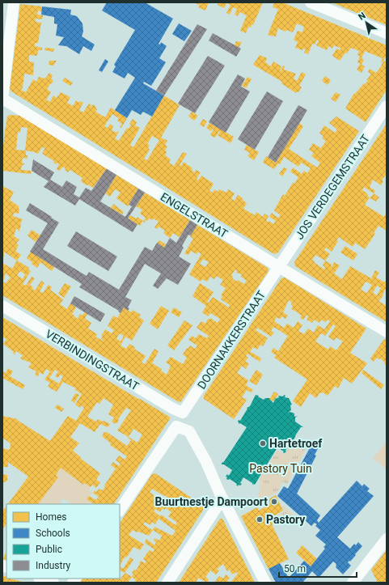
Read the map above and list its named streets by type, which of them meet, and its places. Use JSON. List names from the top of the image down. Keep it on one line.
{"streets":{"street":["JOS VERDEGEMSTRAAT","ENGELSTRAAT","DOORNAKKERSTRAAT","VERBINDINGSTRAAT"]},"crossings":[["JOS VERDEGEMSTRAAT","ENGELSTRAAT"],["JOS VERDEGEMSTRAAT","DOORNAKKERSTRAAT"],["ENGELSTRAAT","DOORNAKKERSTRAAT"],["DOORNAKKERSTRAAT","VERBINDINGSTRAAT"]],"parks":["Pastory Tuin"],"places":["Hartetroef","Buurtnestje Dampoort","Pastory"],"legend":["Homes","Schools","Public","Industry"],"scale_bar":"50 m","north":"top left"}
